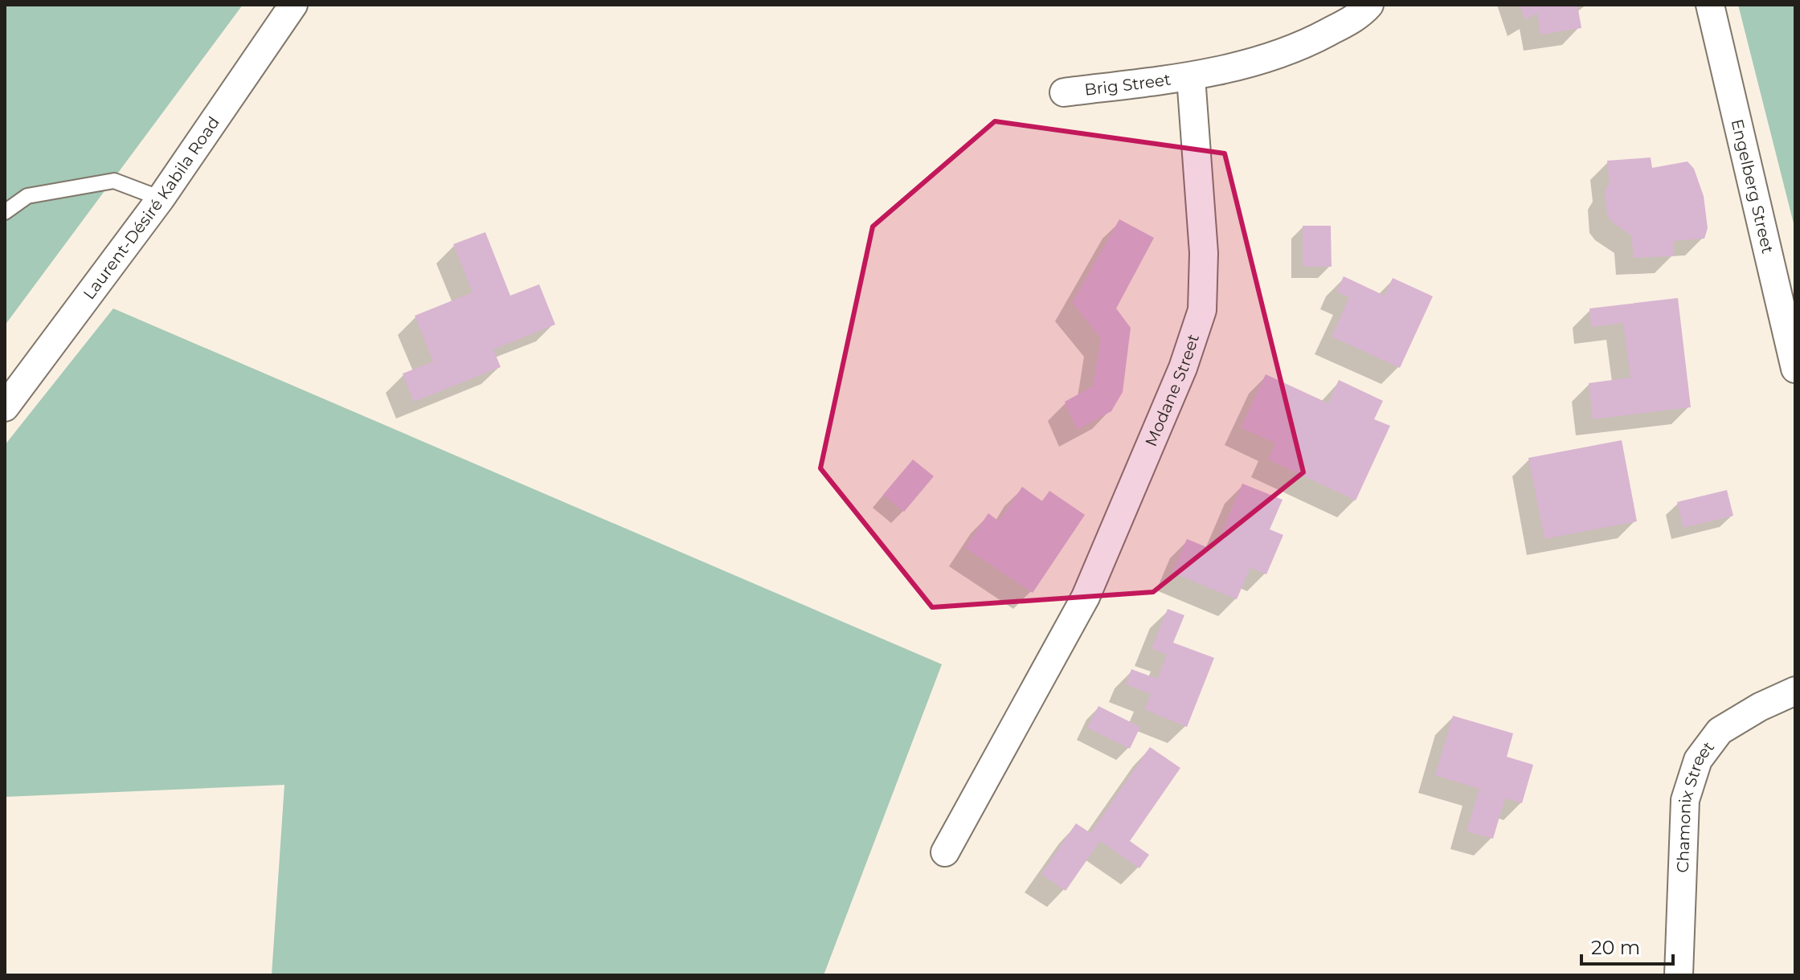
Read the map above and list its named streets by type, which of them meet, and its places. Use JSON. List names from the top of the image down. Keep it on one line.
{"streets":{"street":["Brig Street","Engelberg Street","Laurent-Désiré Kabila Road","Modane Street","Chamonix Street"]},"crossings":[["Brig Street","Modane Street"]],"scale_bar":"20 m"}
